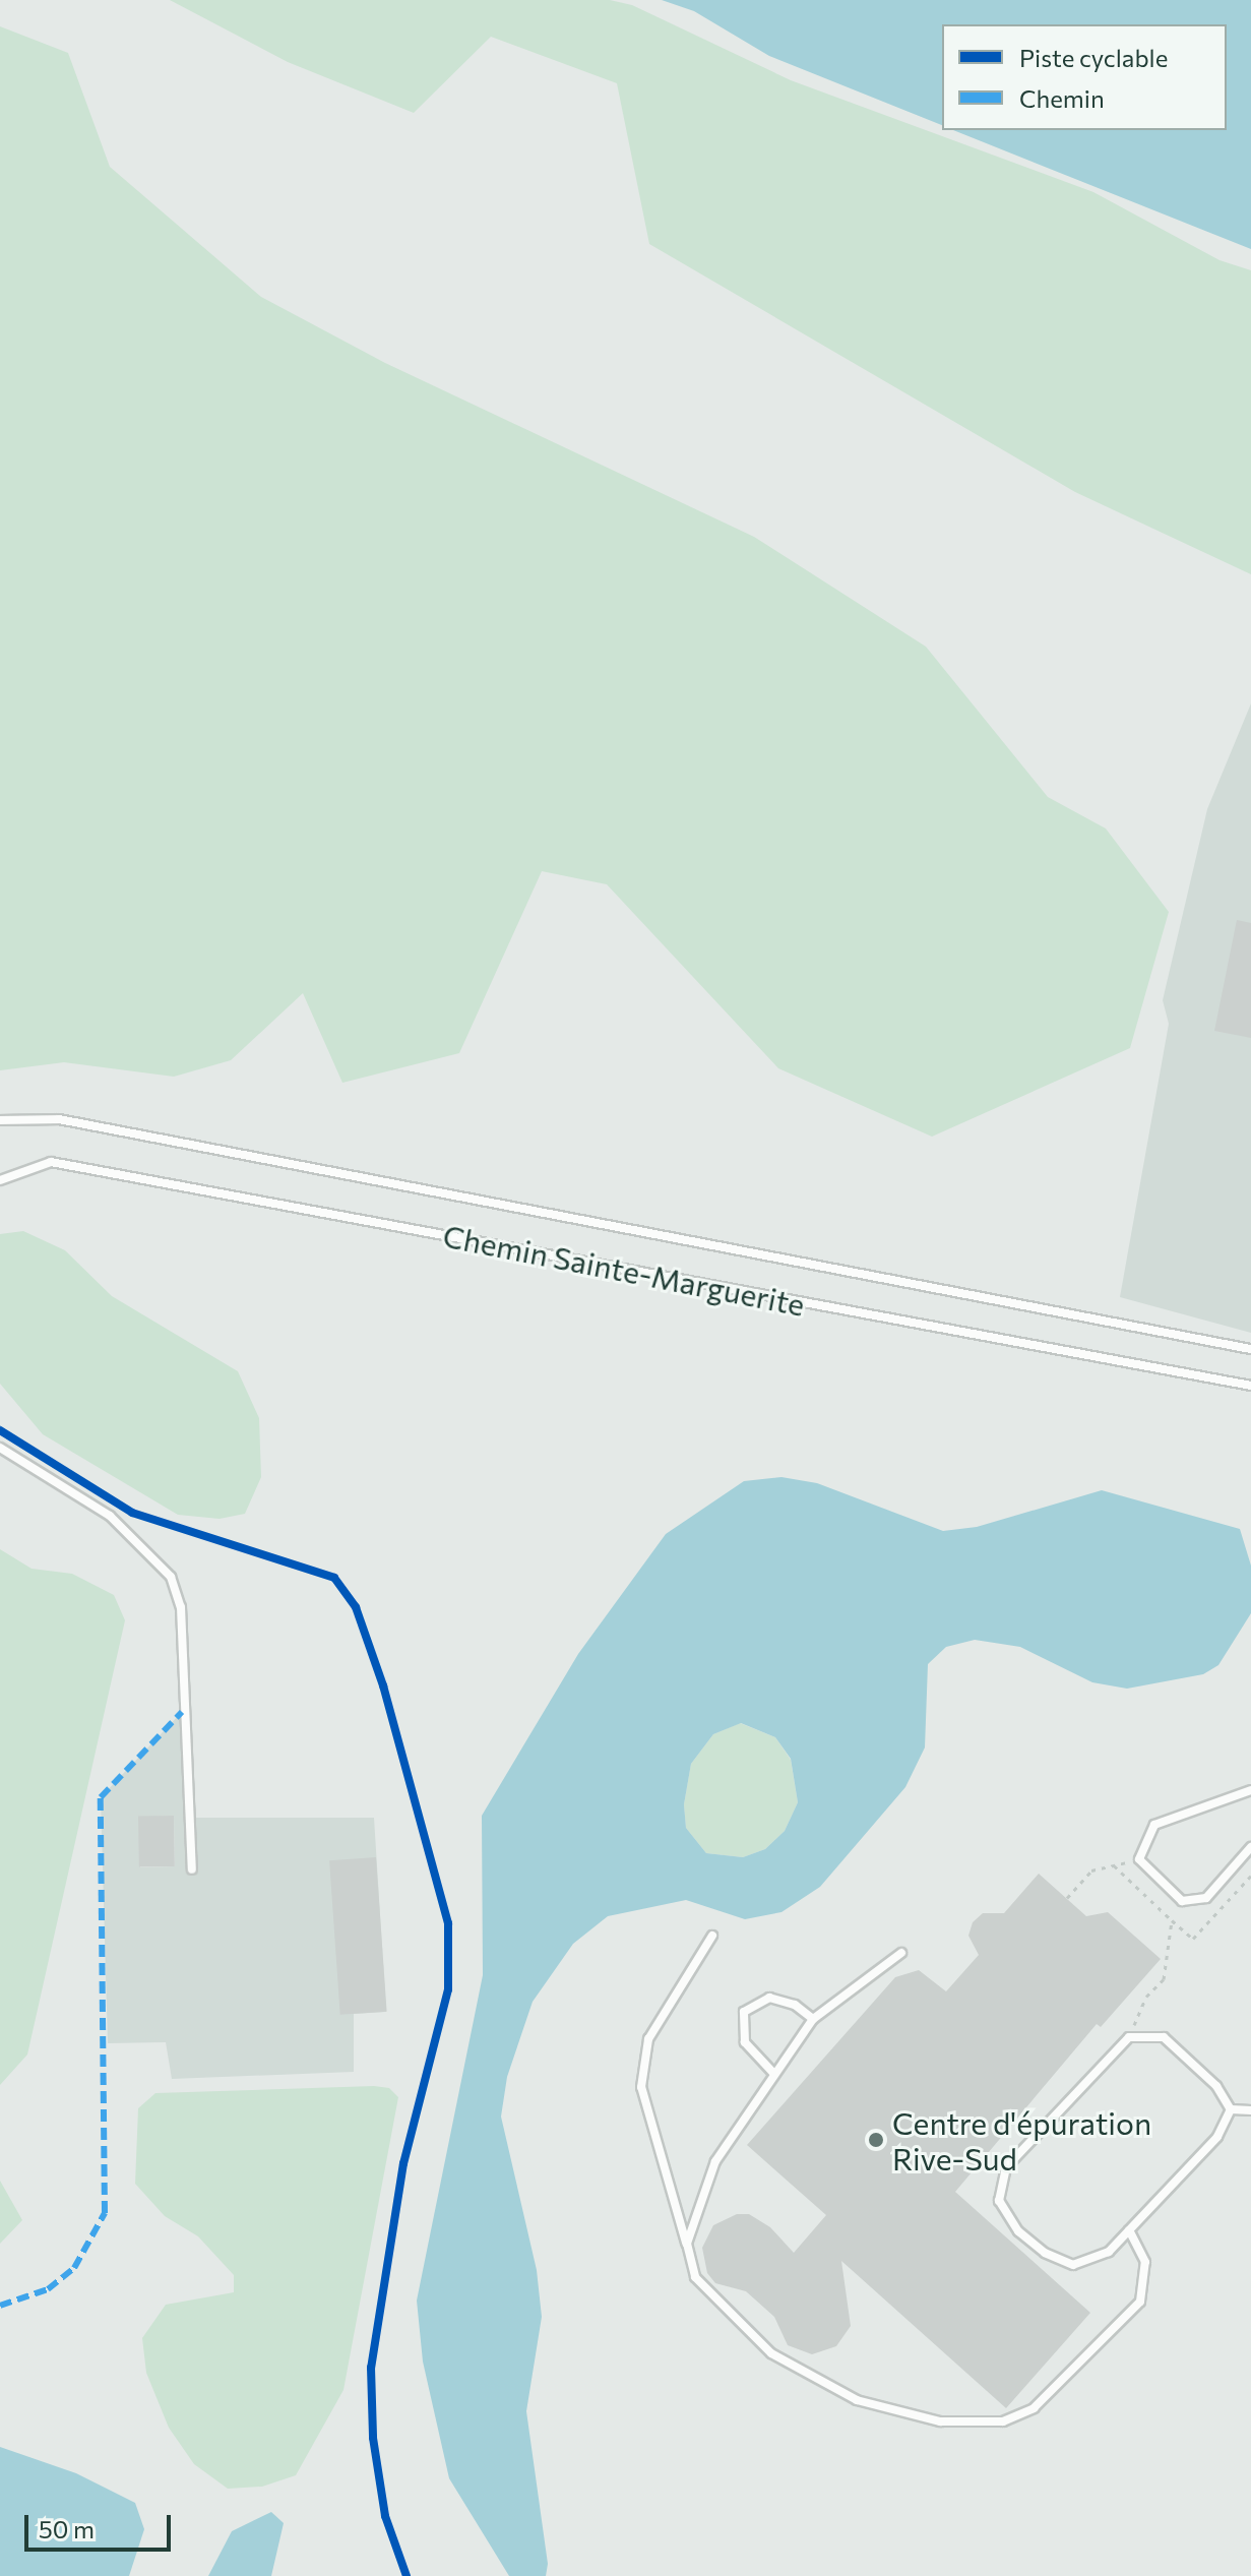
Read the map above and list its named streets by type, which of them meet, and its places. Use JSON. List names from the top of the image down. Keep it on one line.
{"streets":{"lane":["Chemin Sainte-Marguerite"]},"places":["Centre d'épuration Rive-Sud"],"legend":["Piste cyclable","Chemin"],"scale_bar":"50 m"}
